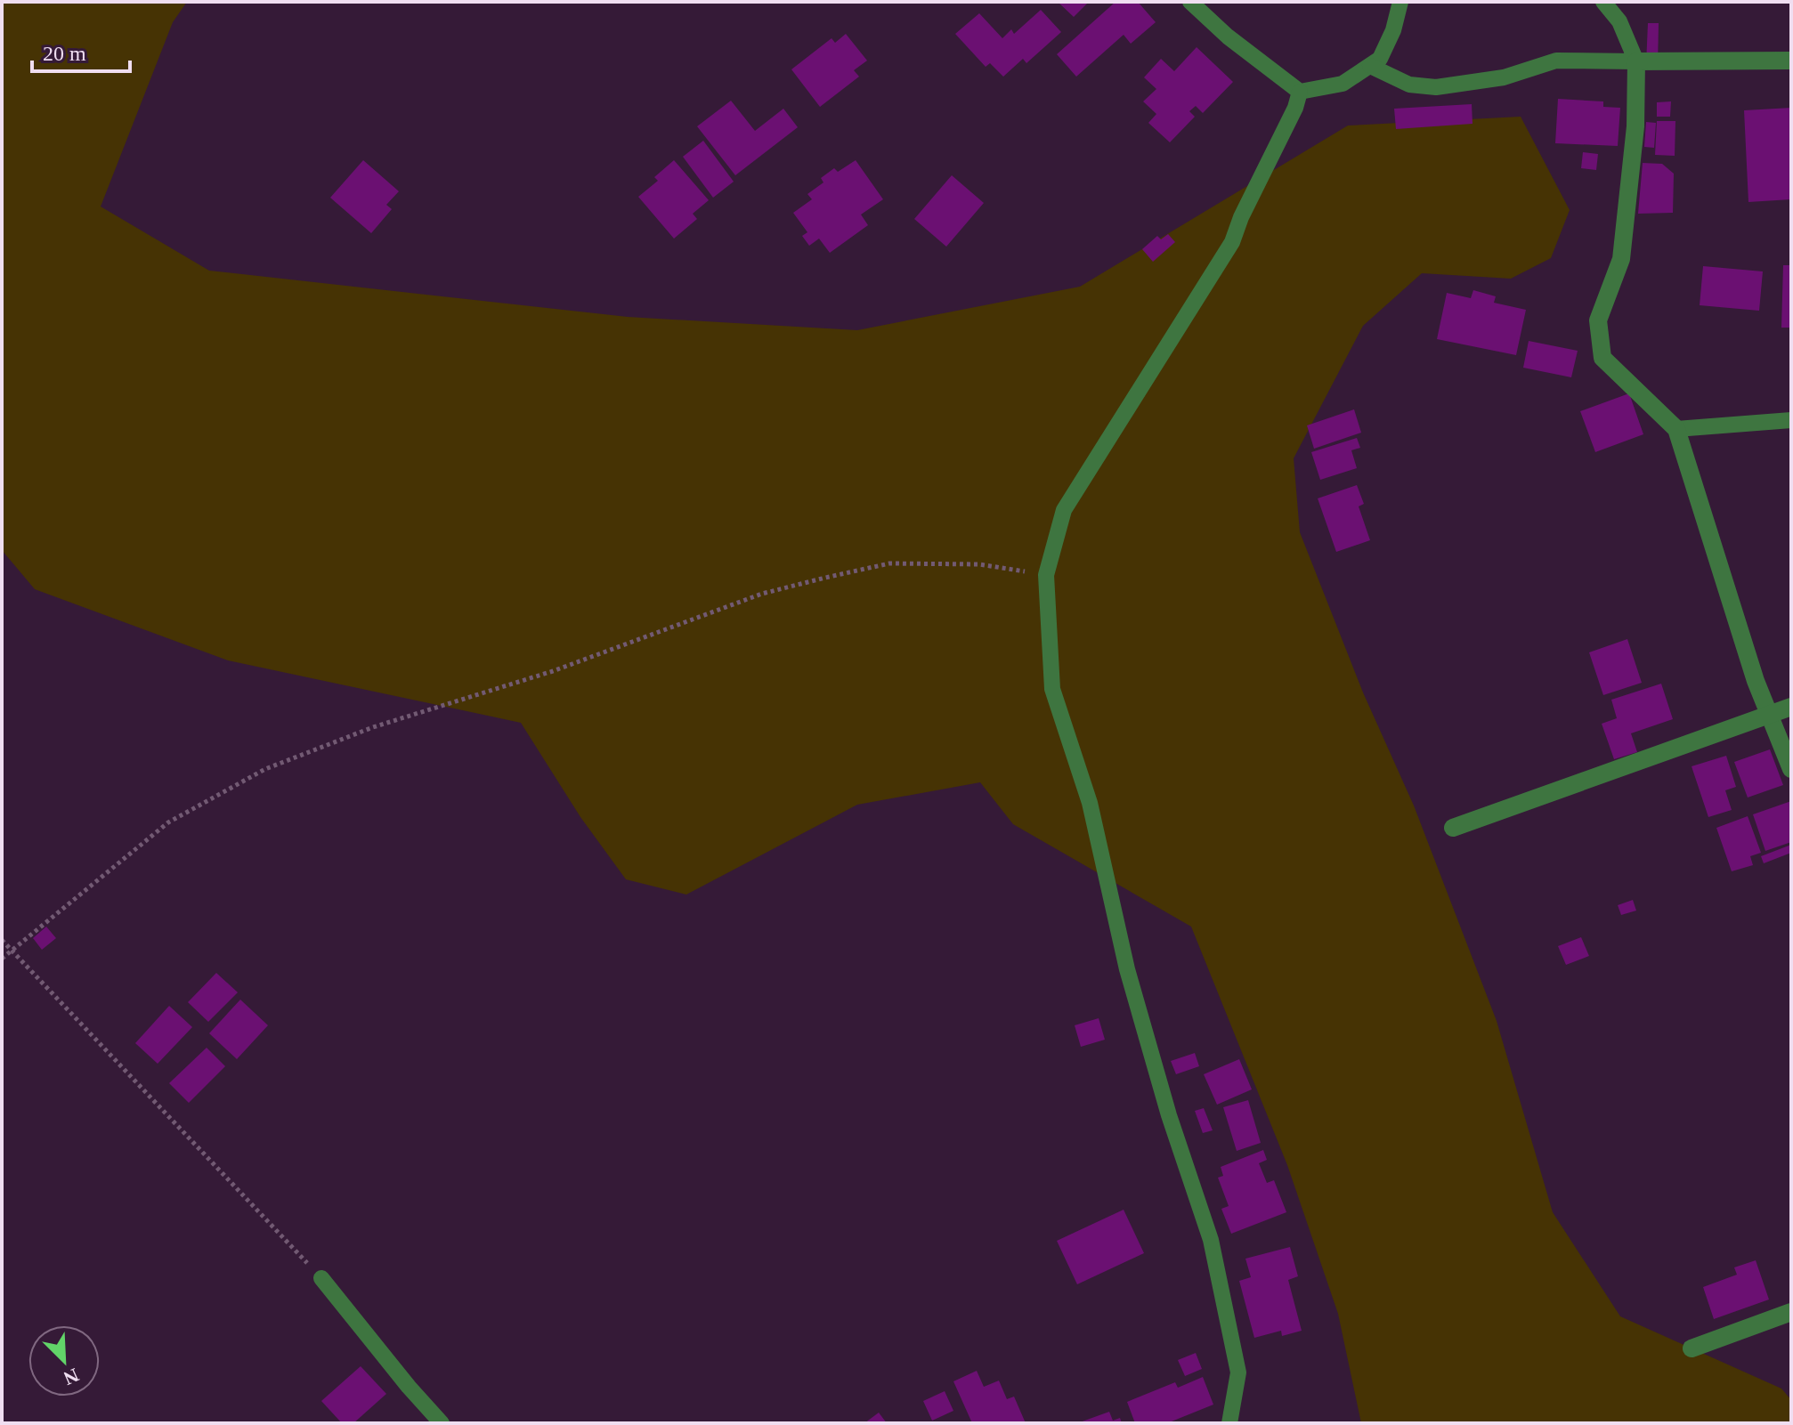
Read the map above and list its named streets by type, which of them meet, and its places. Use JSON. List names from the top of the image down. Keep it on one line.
{"scale_bar":"20 m","north":"bottom right"}
